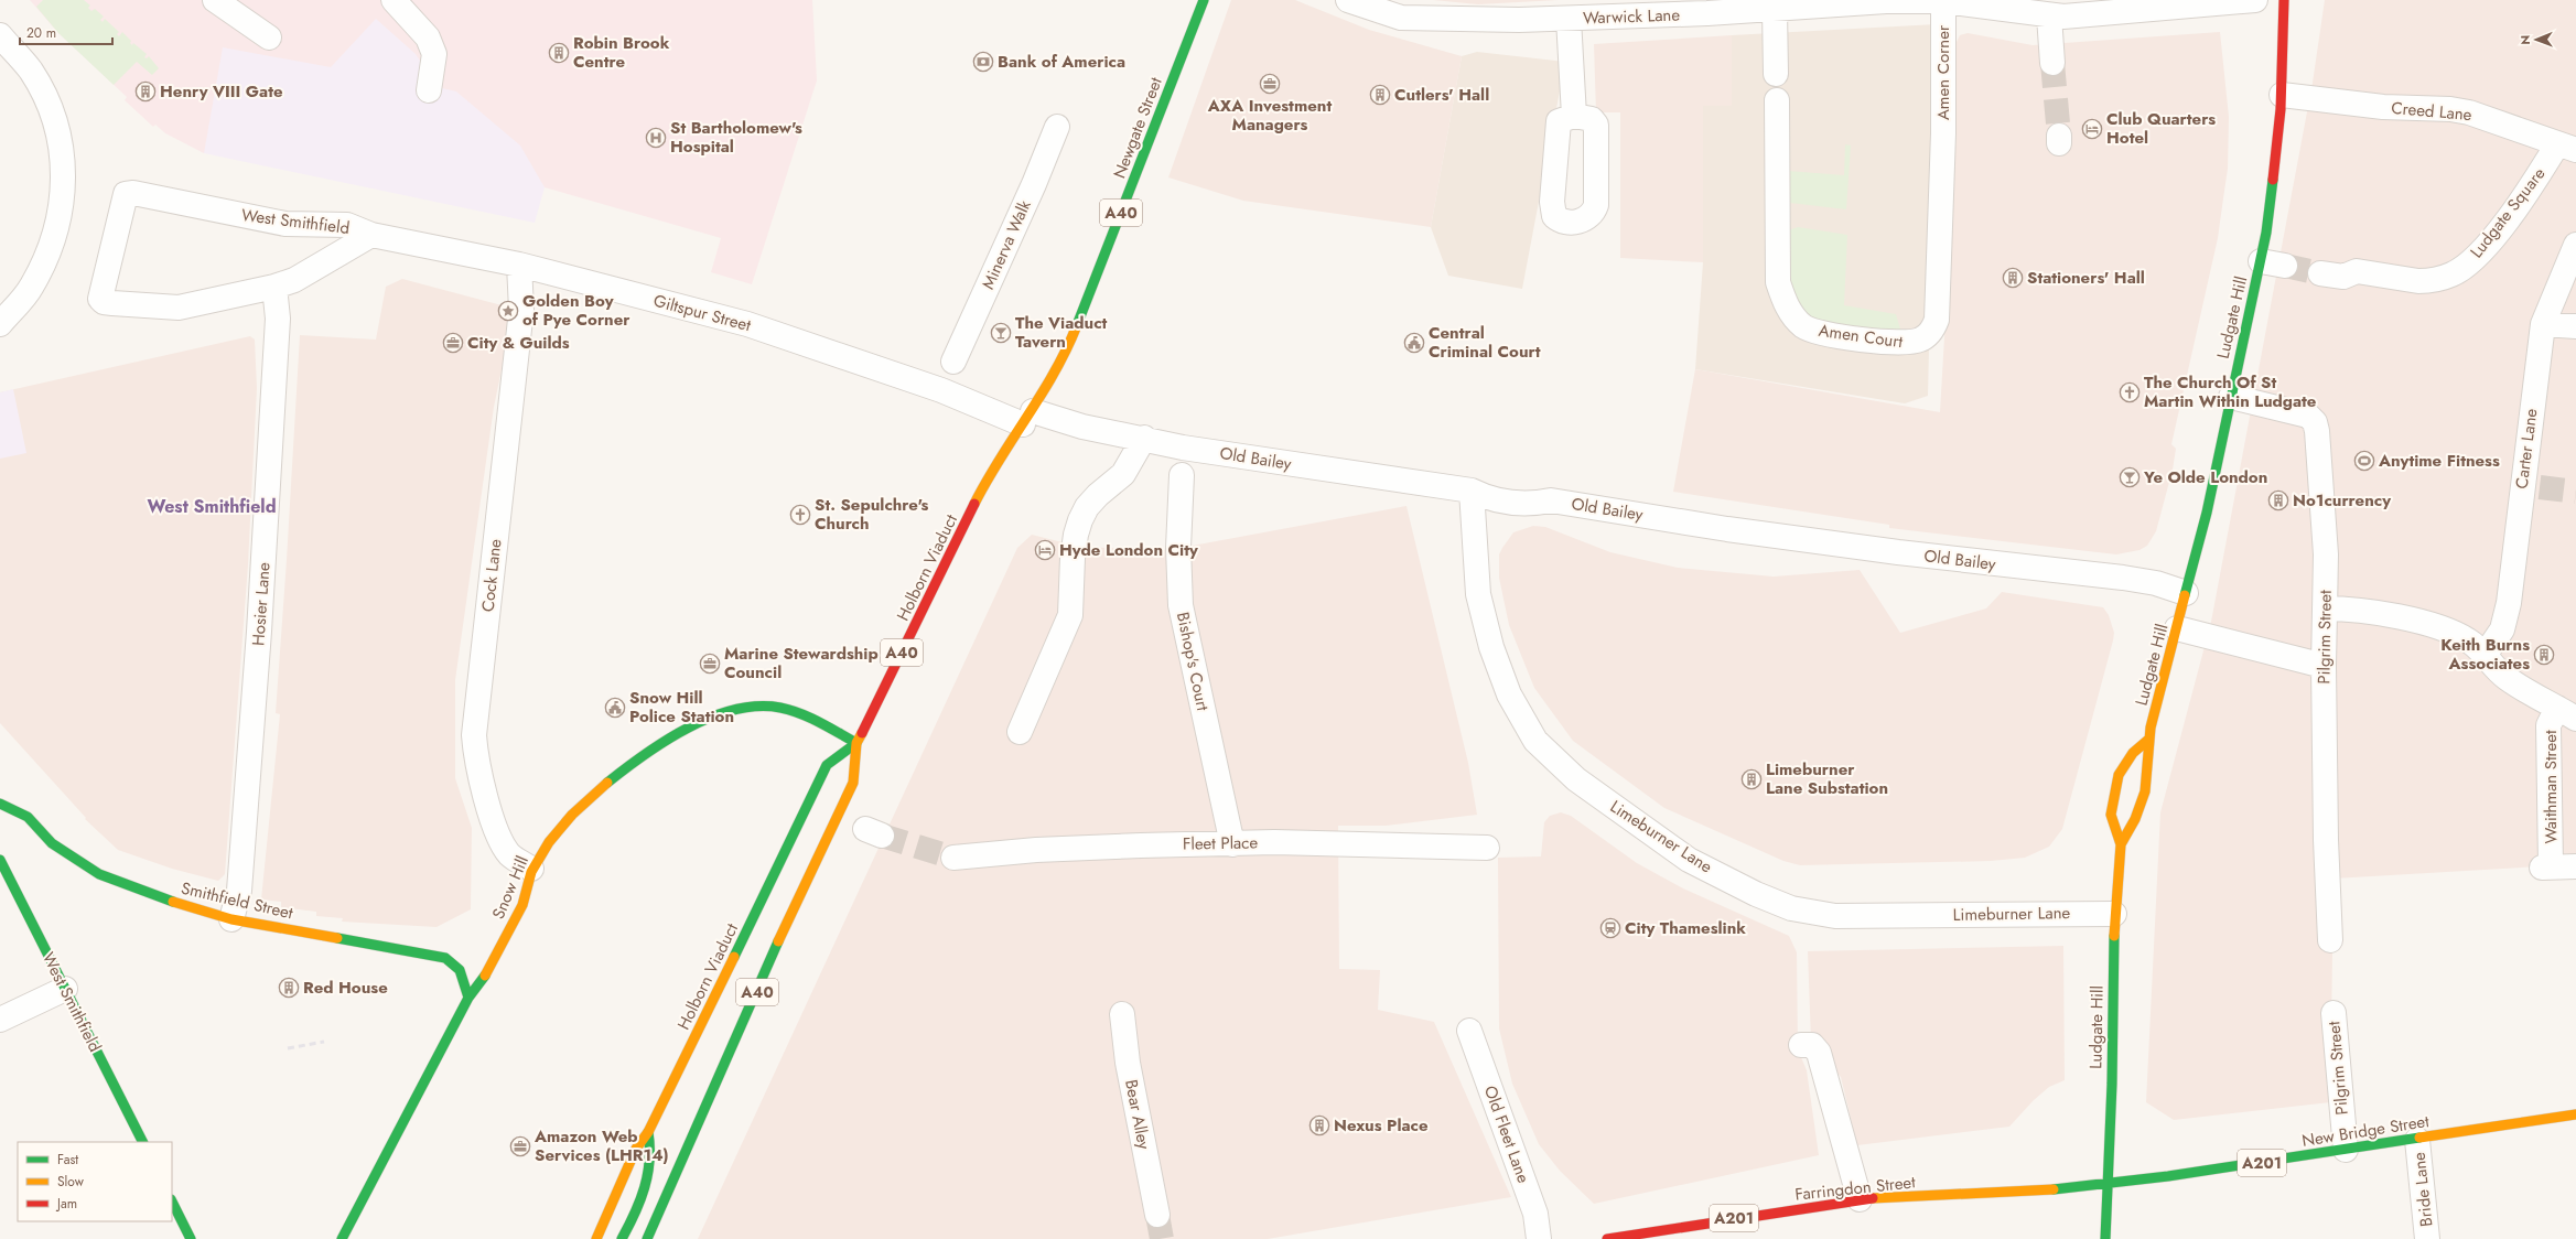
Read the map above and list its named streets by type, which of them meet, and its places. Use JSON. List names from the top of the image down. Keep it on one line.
{"streets":{"street":["Warwick Lane","Amen Corner","Creed Lane","Newgate Street","A40","Ludgate Square","West Smithfield","Minerva Walk","Giltspur Street","Ludgate Hill","Amen Court","Carter Lane","Old Bailey","Holborn Viaduct","Cock Lane","Hosier Lane","Pilgrim Street","Bishop's Court","Waithman Street","Limeburner Lane","Fleet Place","Snow Hill","Smithfield Street","Bear Alley","New Bridge Street","Old Fleet Lane","A201","Farringdon Street","Bride Lane"]},"crossings":[["Warwick Lane","Amen Corner"],["Amen Corner","Amen Court"],["Creed Lane","Ludgate Square"],["Creed Lane","Ludgate Hill"],["Newgate Street","Giltspur Street"],["Newgate Street","Old Bailey"],["Newgate Street","Holborn Viaduct"],["West Smithfield","Giltspur Street"],["West Smithfield","Hosier Lane"],["Giltspur Street","Old Bailey"],["Giltspur Street","Holborn Viaduct"],["Giltspur Street","Cock Lane"],["Ludgate Hill","Old Bailey"],["Ludgate Hill","Pilgrim Street"],["Ludgate Hill","Limeburner Lane"],["Ludgate Hill","New Bridge Street"],["Ludgate Hill","Farringdon Street"],["Old Bailey","Holborn Viaduct"],["Old Bailey","Limeburner Lane"],["Holborn Viaduct","Snow Hill"],["Cock Lane","Snow Hill"],["Hosier Lane","Smithfield Street"],["Pilgrim Street","New Bridge Street"],["Bishop's Court","Fleet Place"],["Snow Hill","Smithfield Street"],["New Bridge Street","Farringdon Street"],["New Bridge Street","Bride Lane"]],"districts":["West Smithfield"],"places":{"building":["Robin Brook Centre","Henry VIII Gate","Cutlers' Hall","Stationers' Hall","No1currency","Keith Burns Associates","Limeburner Lane Substation","Red House","Nexus Place"],"bank":["Bank of America"],"office":["AXA Investment Managers","City & Guilds","Marine Stewardship Council","Amazon Web Services (LHR14)"],"hotel":["Club Quarters Hotel","Hyde London City"],"hospital":["St Bartholomew's Hospital"],"place":["Golden Boy of Pye Corner"],"bar":["The Viaduct Tavern","Ye Olde London"],"public building":["Central Criminal Court","Snow Hill Police Station"],"church":["The Church Of St Martin Within Ludgate","St. Sepulchre's Church"],"sports":["Anytime Fitness"],"station":["City Thameslink"]},"legend":["Fast","Slow","Jam"],"scale_bar":"20 m","north":"left"}
